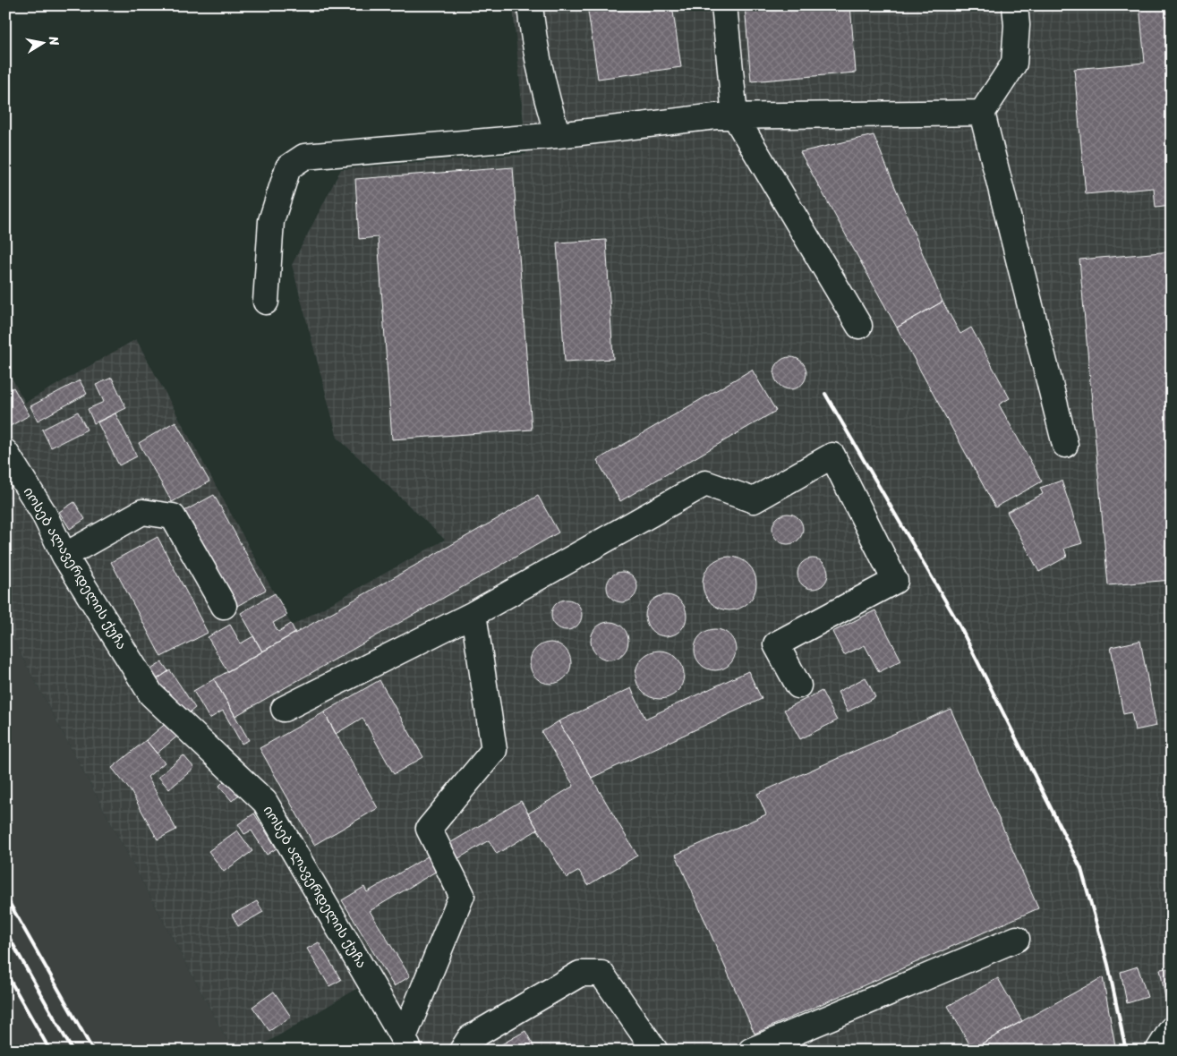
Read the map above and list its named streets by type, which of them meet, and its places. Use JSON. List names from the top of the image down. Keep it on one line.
{"streets":{"street":["იოსებ ალავერდელის ქუჩა"]},"north":"right"}
